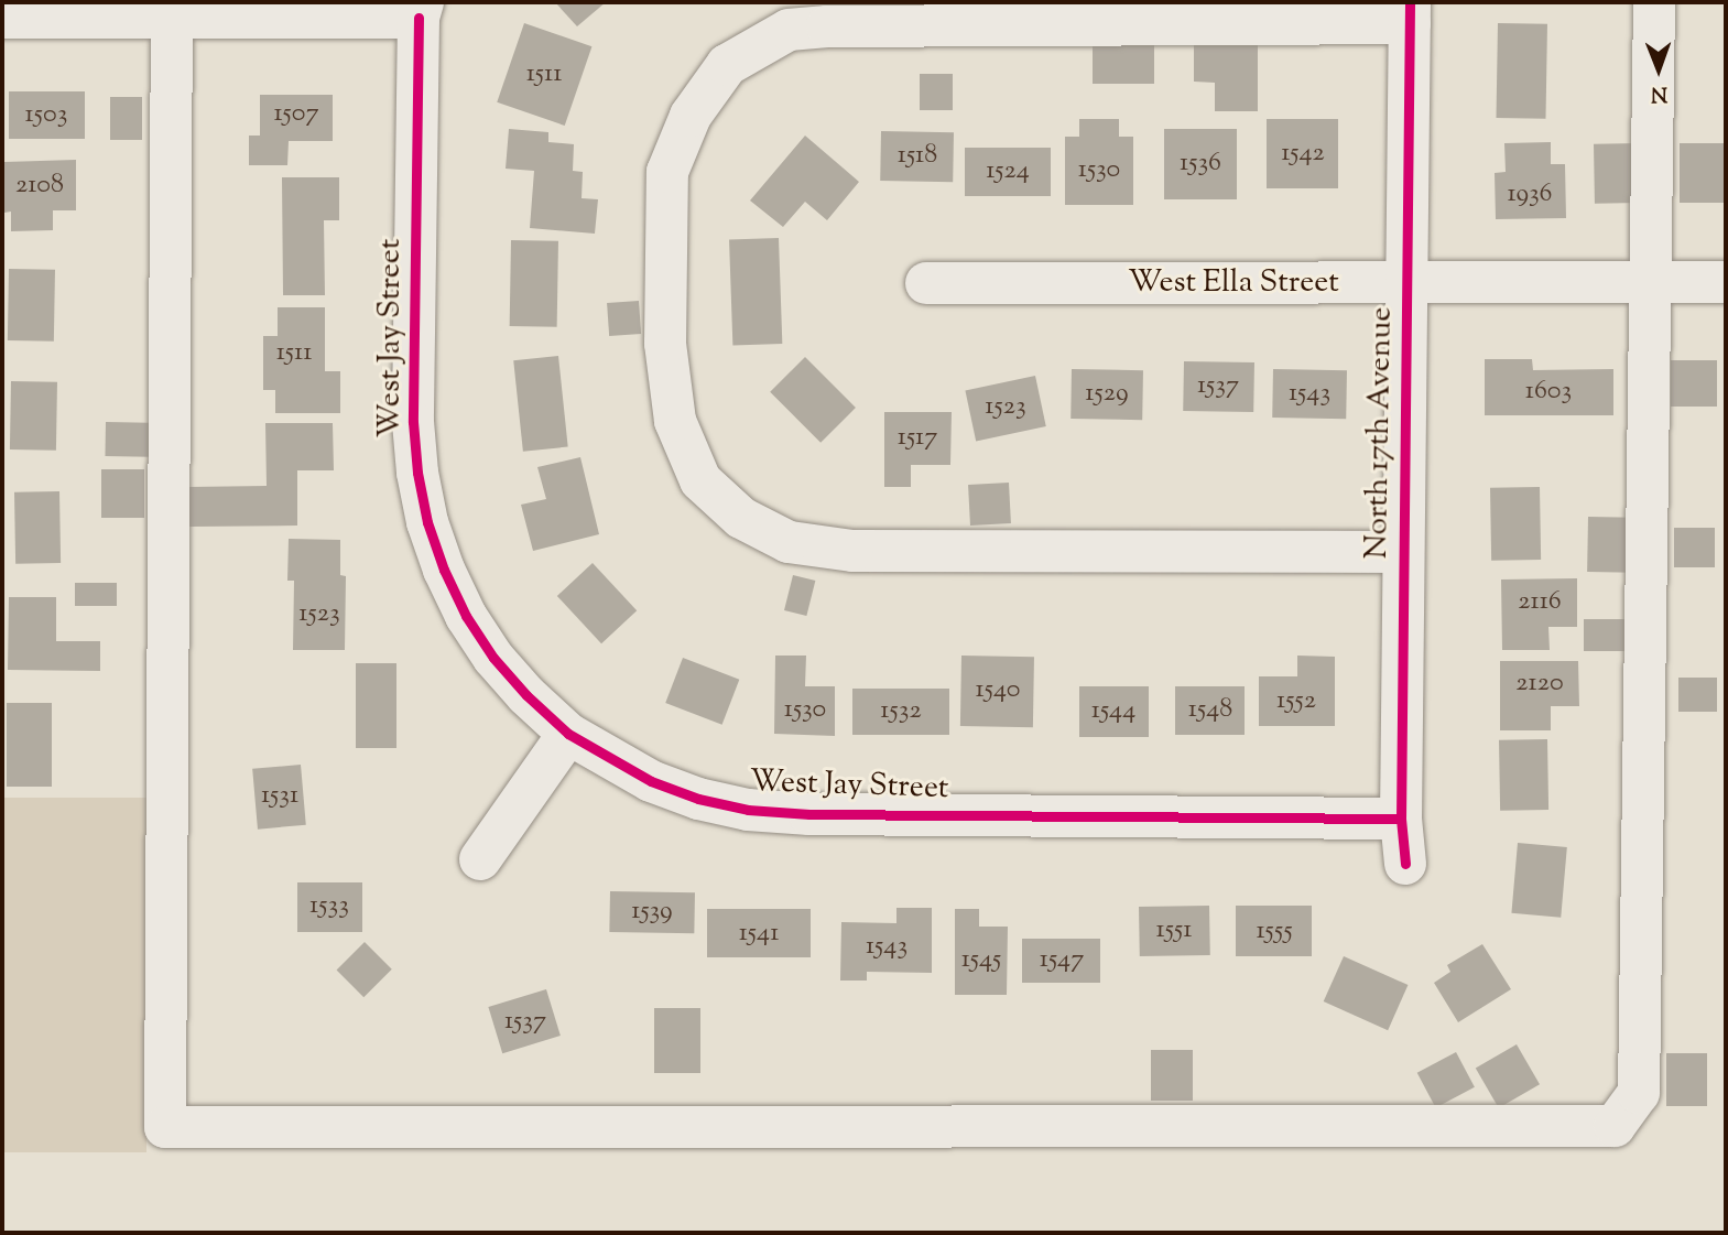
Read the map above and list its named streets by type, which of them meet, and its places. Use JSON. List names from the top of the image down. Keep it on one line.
{"streets":{"street":["West Ella Street","West Jay Street","North 17th Avenue"]},"crossings":[["West Ella Street","North 17th Avenue"],["West Jay Street","North 17th Avenue"]],"house_numbers":["1511","1507","1503","1542","1518","1536","1530","1524","2108","1936","1511","1537","1603","1529","1543","1523","1517","2116","1523","2120","1540","1552","1530","1548","1532","1544","1531","1533","1539","1551","1555","1541","1543","1545","1547","1537"],"north":"bottom"}
